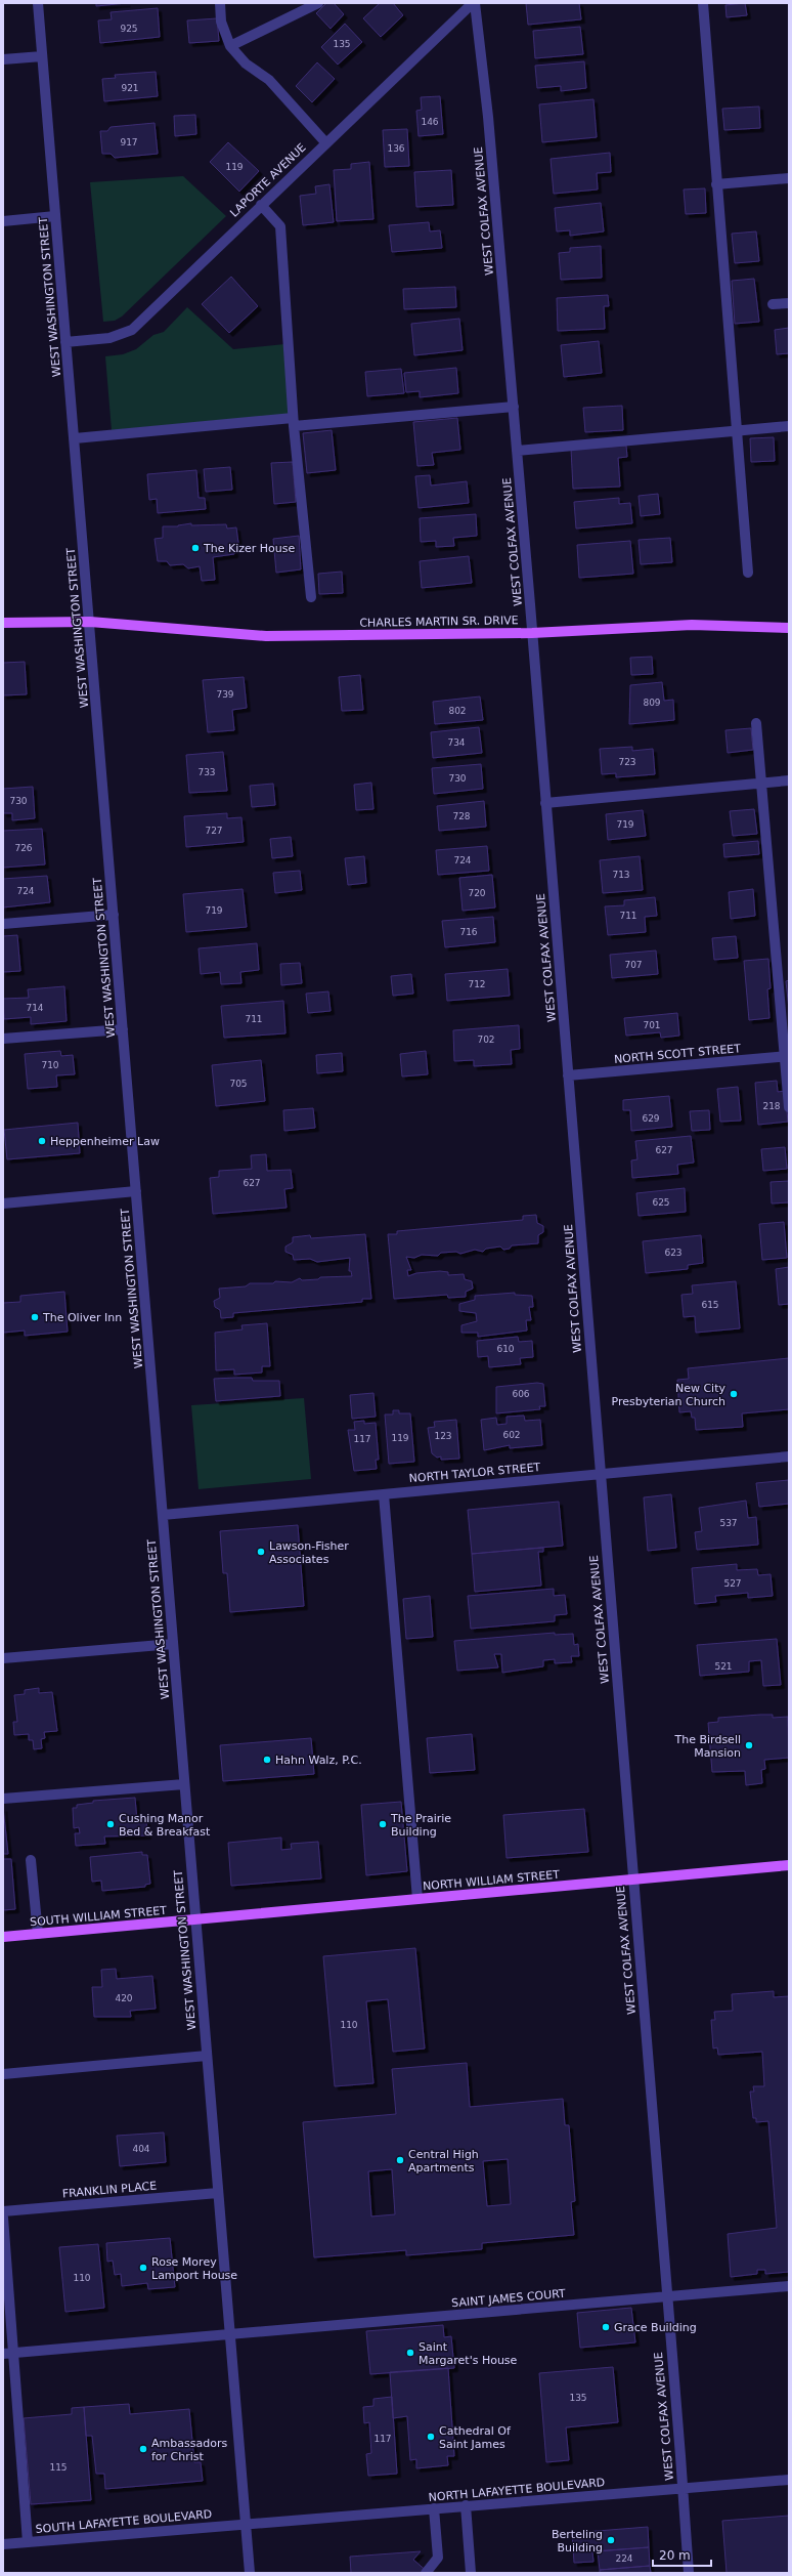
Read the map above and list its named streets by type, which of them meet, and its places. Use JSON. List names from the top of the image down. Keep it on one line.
{"streets":{"main road":["CHARLES MARTIN SR. DRIVE","NORTH WILLIAM STREET","SOUTH WILLIAM STREET"],"street":["LAPORTE AVENUE","WEST COLFAX AVENUE","WEST WASHINGTON STREET","NORTH SCOTT STREET","NORTH TAYLOR STREET","FRANKLIN PLACE","SAINT JAMES COURT","NORTH LAFAYETTE BOULEVARD","SOUTH LAFAYETTE BOULEVARD"]},"crossings":[["LAPORTE AVENUE","WEST COLFAX AVENUE"],["LAPORTE AVENUE","WEST WASHINGTON STREET"],["WEST COLFAX AVENUE","CHARLES MARTIN SR. DRIVE"],["WEST COLFAX AVENUE","NORTH SCOTT STREET"],["WEST COLFAX AVENUE","NORTH TAYLOR STREET"],["WEST COLFAX AVENUE","NORTH WILLIAM STREET"],["WEST COLFAX AVENUE","SAINT JAMES COURT"],["WEST COLFAX AVENUE","NORTH LAFAYETTE BOULEVARD"],["WEST WASHINGTON STREET","CHARLES MARTIN SR. DRIVE"],["WEST WASHINGTON STREET","NORTH TAYLOR STREET"],["WEST WASHINGTON STREET","NORTH WILLIAM STREET"],["WEST WASHINGTON STREET","SOUTH WILLIAM STREET"],["WEST WASHINGTON STREET","FRANKLIN PLACE"],["WEST WASHINGTON STREET","SAINT JAMES COURT"],["WEST WASHINGTON STREET","NORTH LAFAYETTE BOULEVARD"],["WEST WASHINGTON STREET","SOUTH LAFAYETTE BOULEVARD"],["NORTH WILLIAM STREET","SOUTH WILLIAM STREET"],["NORTH LAFAYETTE BOULEVARD","SOUTH LAFAYETTE BOULEVARD"]],"places":["The Kizer House","Heppenheimer Law","The Oliver Inn","New City Presbyterian Church","Lawson-Fisher Associates","The Birdsell Mansion","Hahn Walz, P.C.","Cushing Manor Bed & Breakfast","The Prairie Building","Central High Apartments","Rose Morey Lamport House","Grace Building","Saint Margaret's House","Cathedral Of Saint James","Ambassadors for Christ","Berteling Building"],"house_numbers":["925","135","921","146","917","136","119","739","809","802","734","723","733","730","730","728","719","727","726","724","713","724","720","719","711","716","707","712","714","711","701","702","710","705","218","629","627","627","625","623","615","610","606","602","123","119","117","537","527","521","420","110","404","110","135","117","115","224"],"scale_bar":"20 m"}
